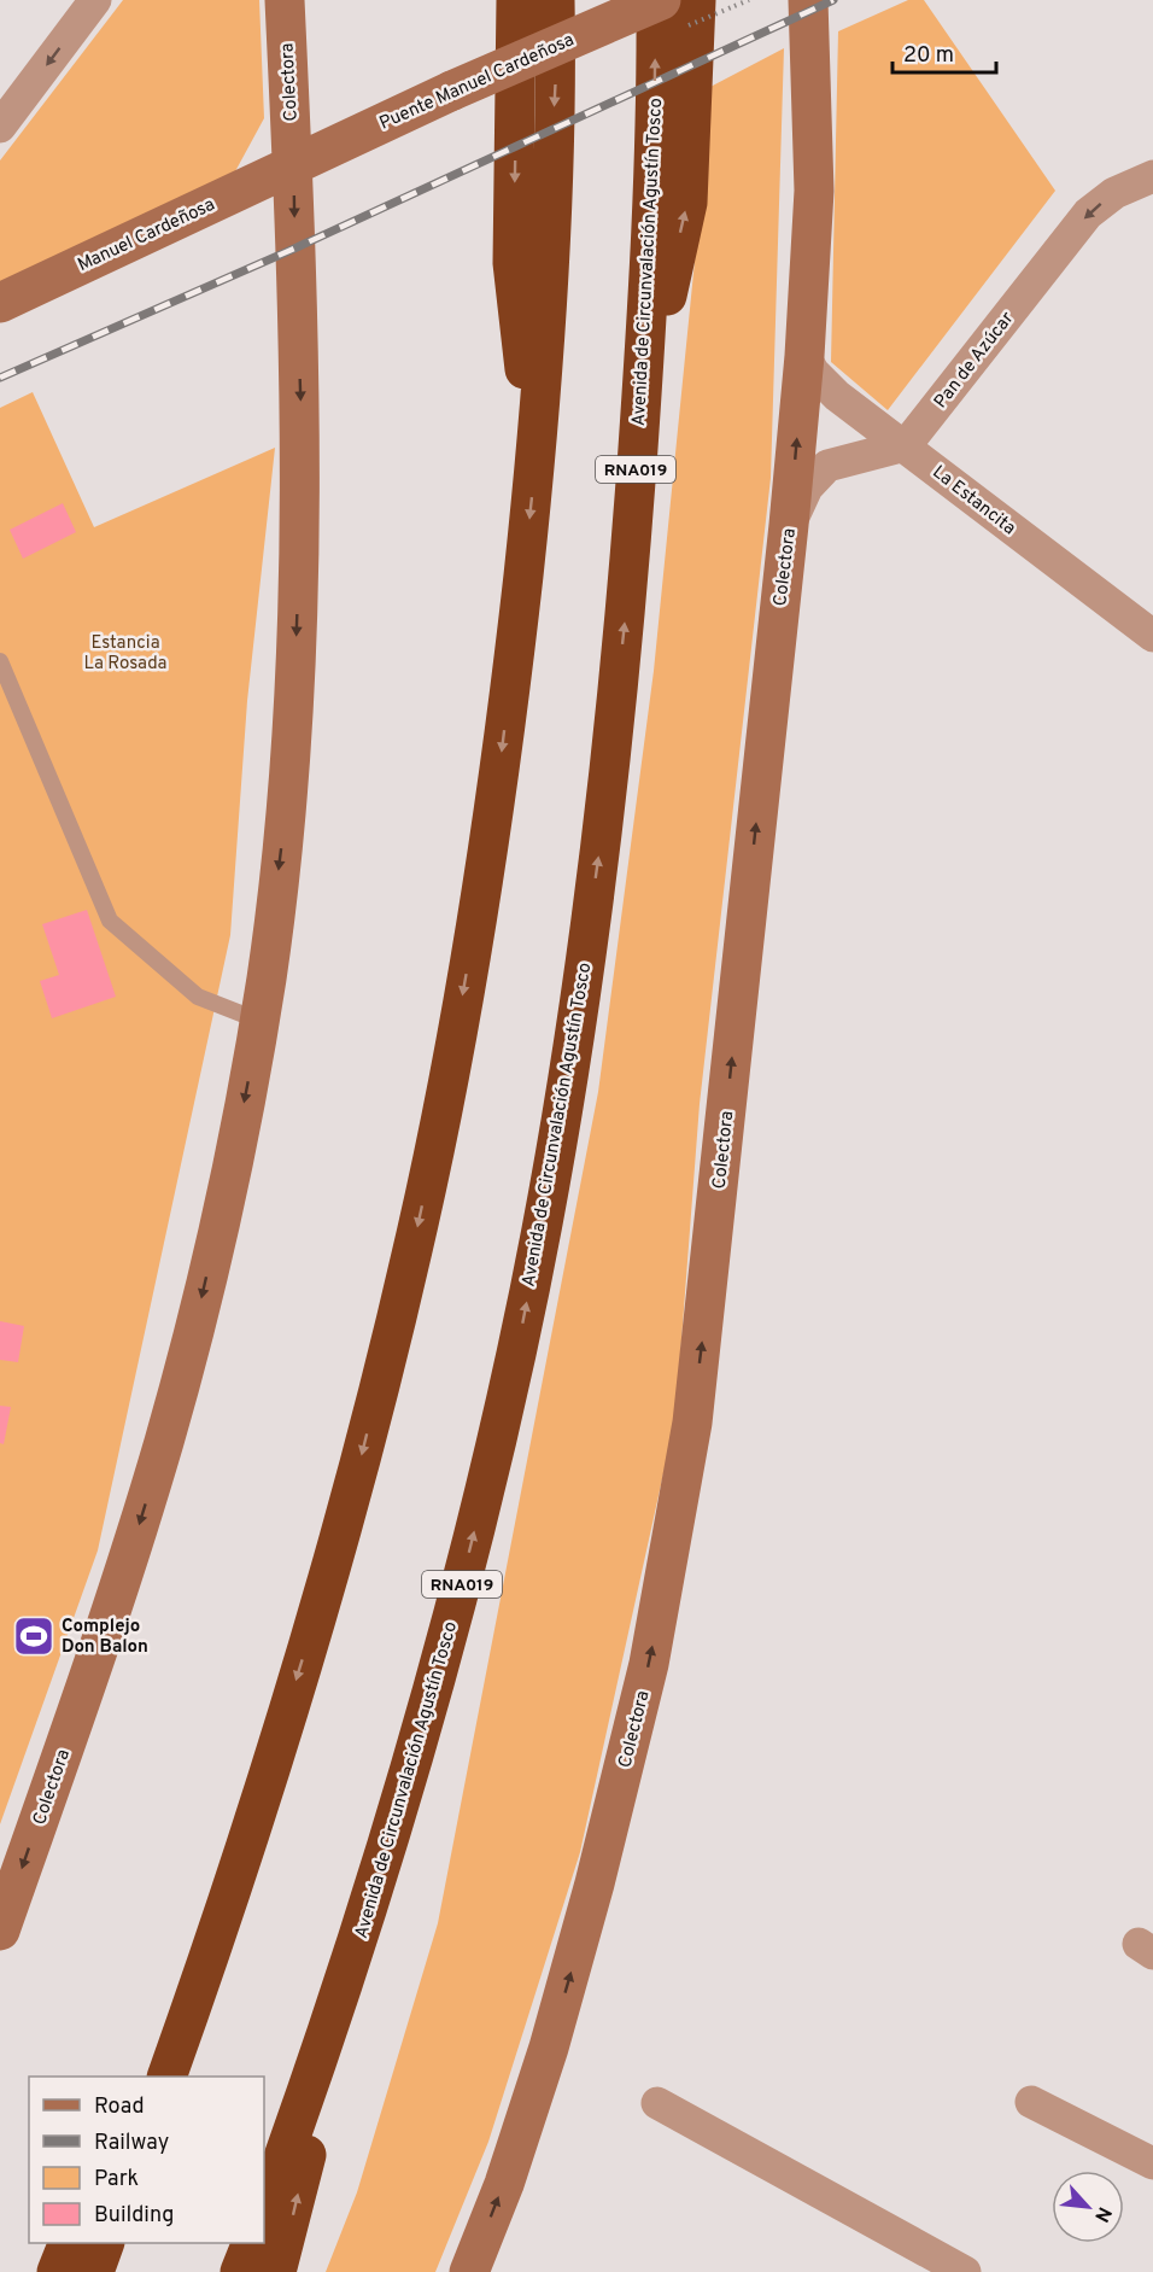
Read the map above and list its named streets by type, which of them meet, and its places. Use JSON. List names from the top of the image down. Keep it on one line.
{"streets":{"highway":["Avenida de Circunvalación Agustín Tosco","RNA019"],"main road":["Puente Manuel Cardeñosa","Colectora","Manuel Cardeñosa"],"street":["Pan de Azúcar","La Estancita"]},"crossings":[["Puente Manuel Cardeñosa","Colectora"],["Puente Manuel Cardeñosa","Manuel Cardeñosa"],["Puente Manuel Cardeñosa","Avenida de Circunvalación Agustín Tosco"],["Colectora","Manuel Cardeñosa"],["Colectora","La Estancita"],["Pan de Azúcar","La Estancita"]],"one_way":["Pan de Azúcar"],"parks":["Estancia La Rosada"],"places":{"sports":["Complejo Don Balon"]},"legend":["Road","Railway","Park","Building"],"scale_bar":"20 m","north":"bottom right"}
